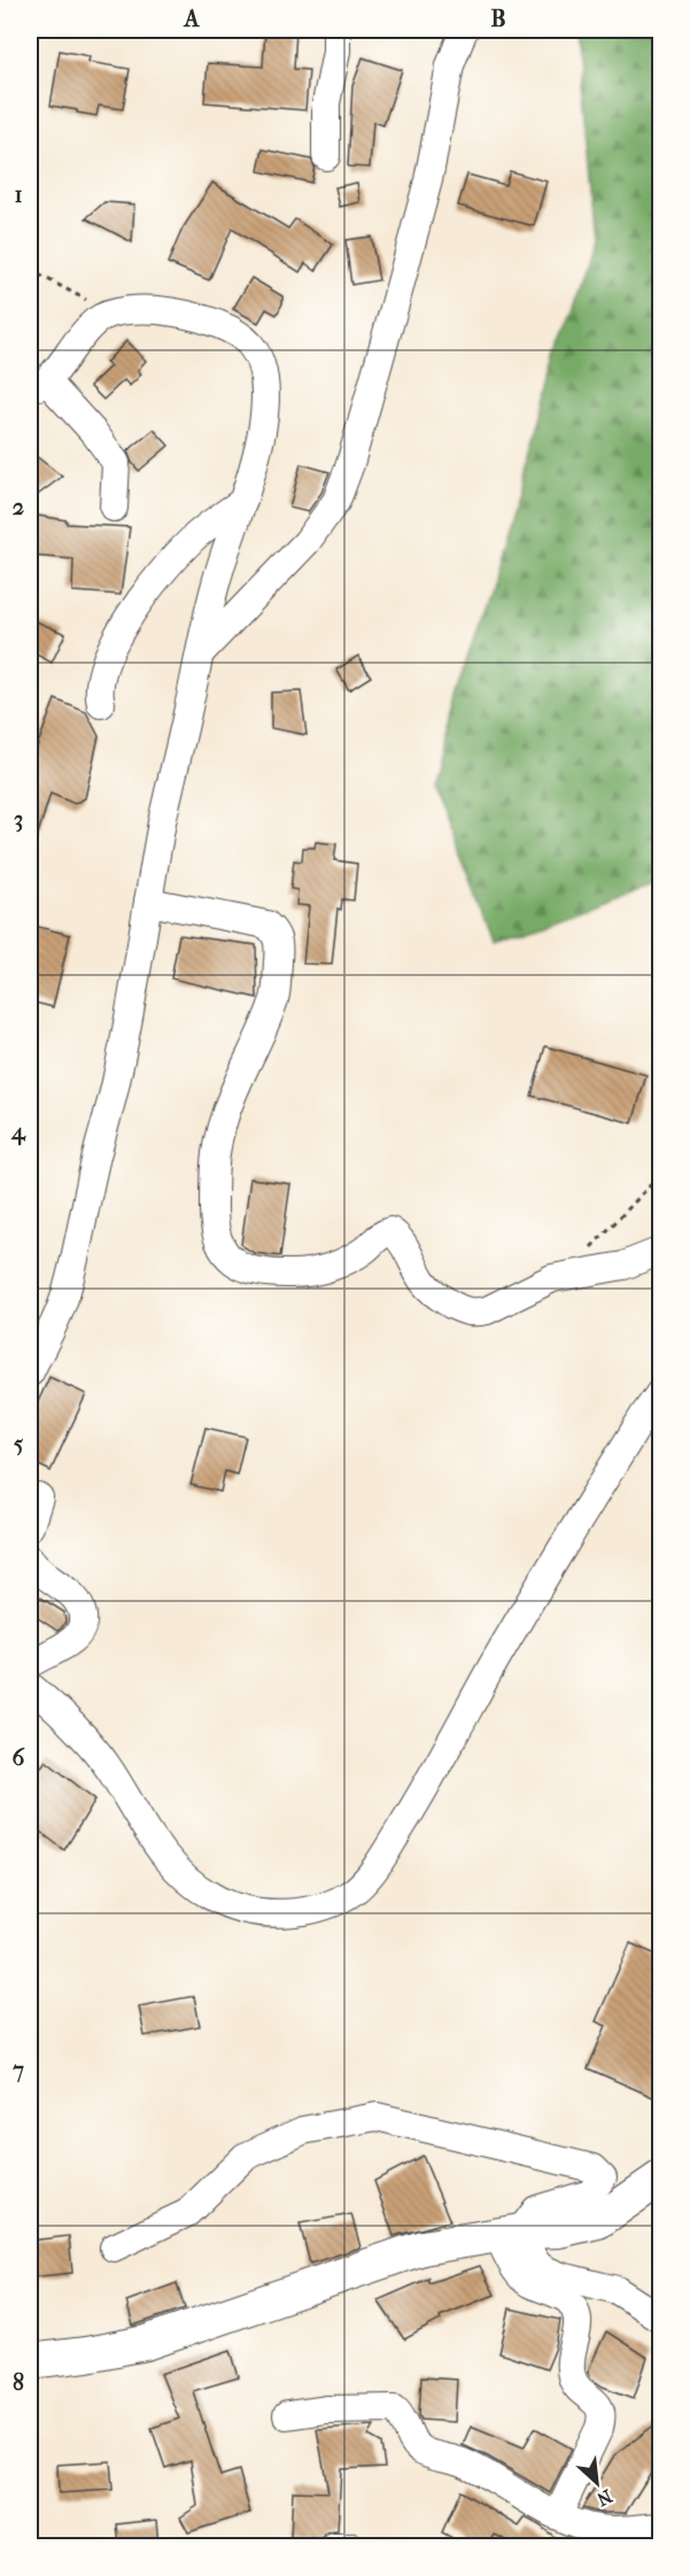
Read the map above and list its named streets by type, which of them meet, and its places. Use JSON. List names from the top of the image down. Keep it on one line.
{"north":"bottom right","grid":{"columns":["A","B"],"rows":["1","2","3","4","5","6","7","8"]}}
